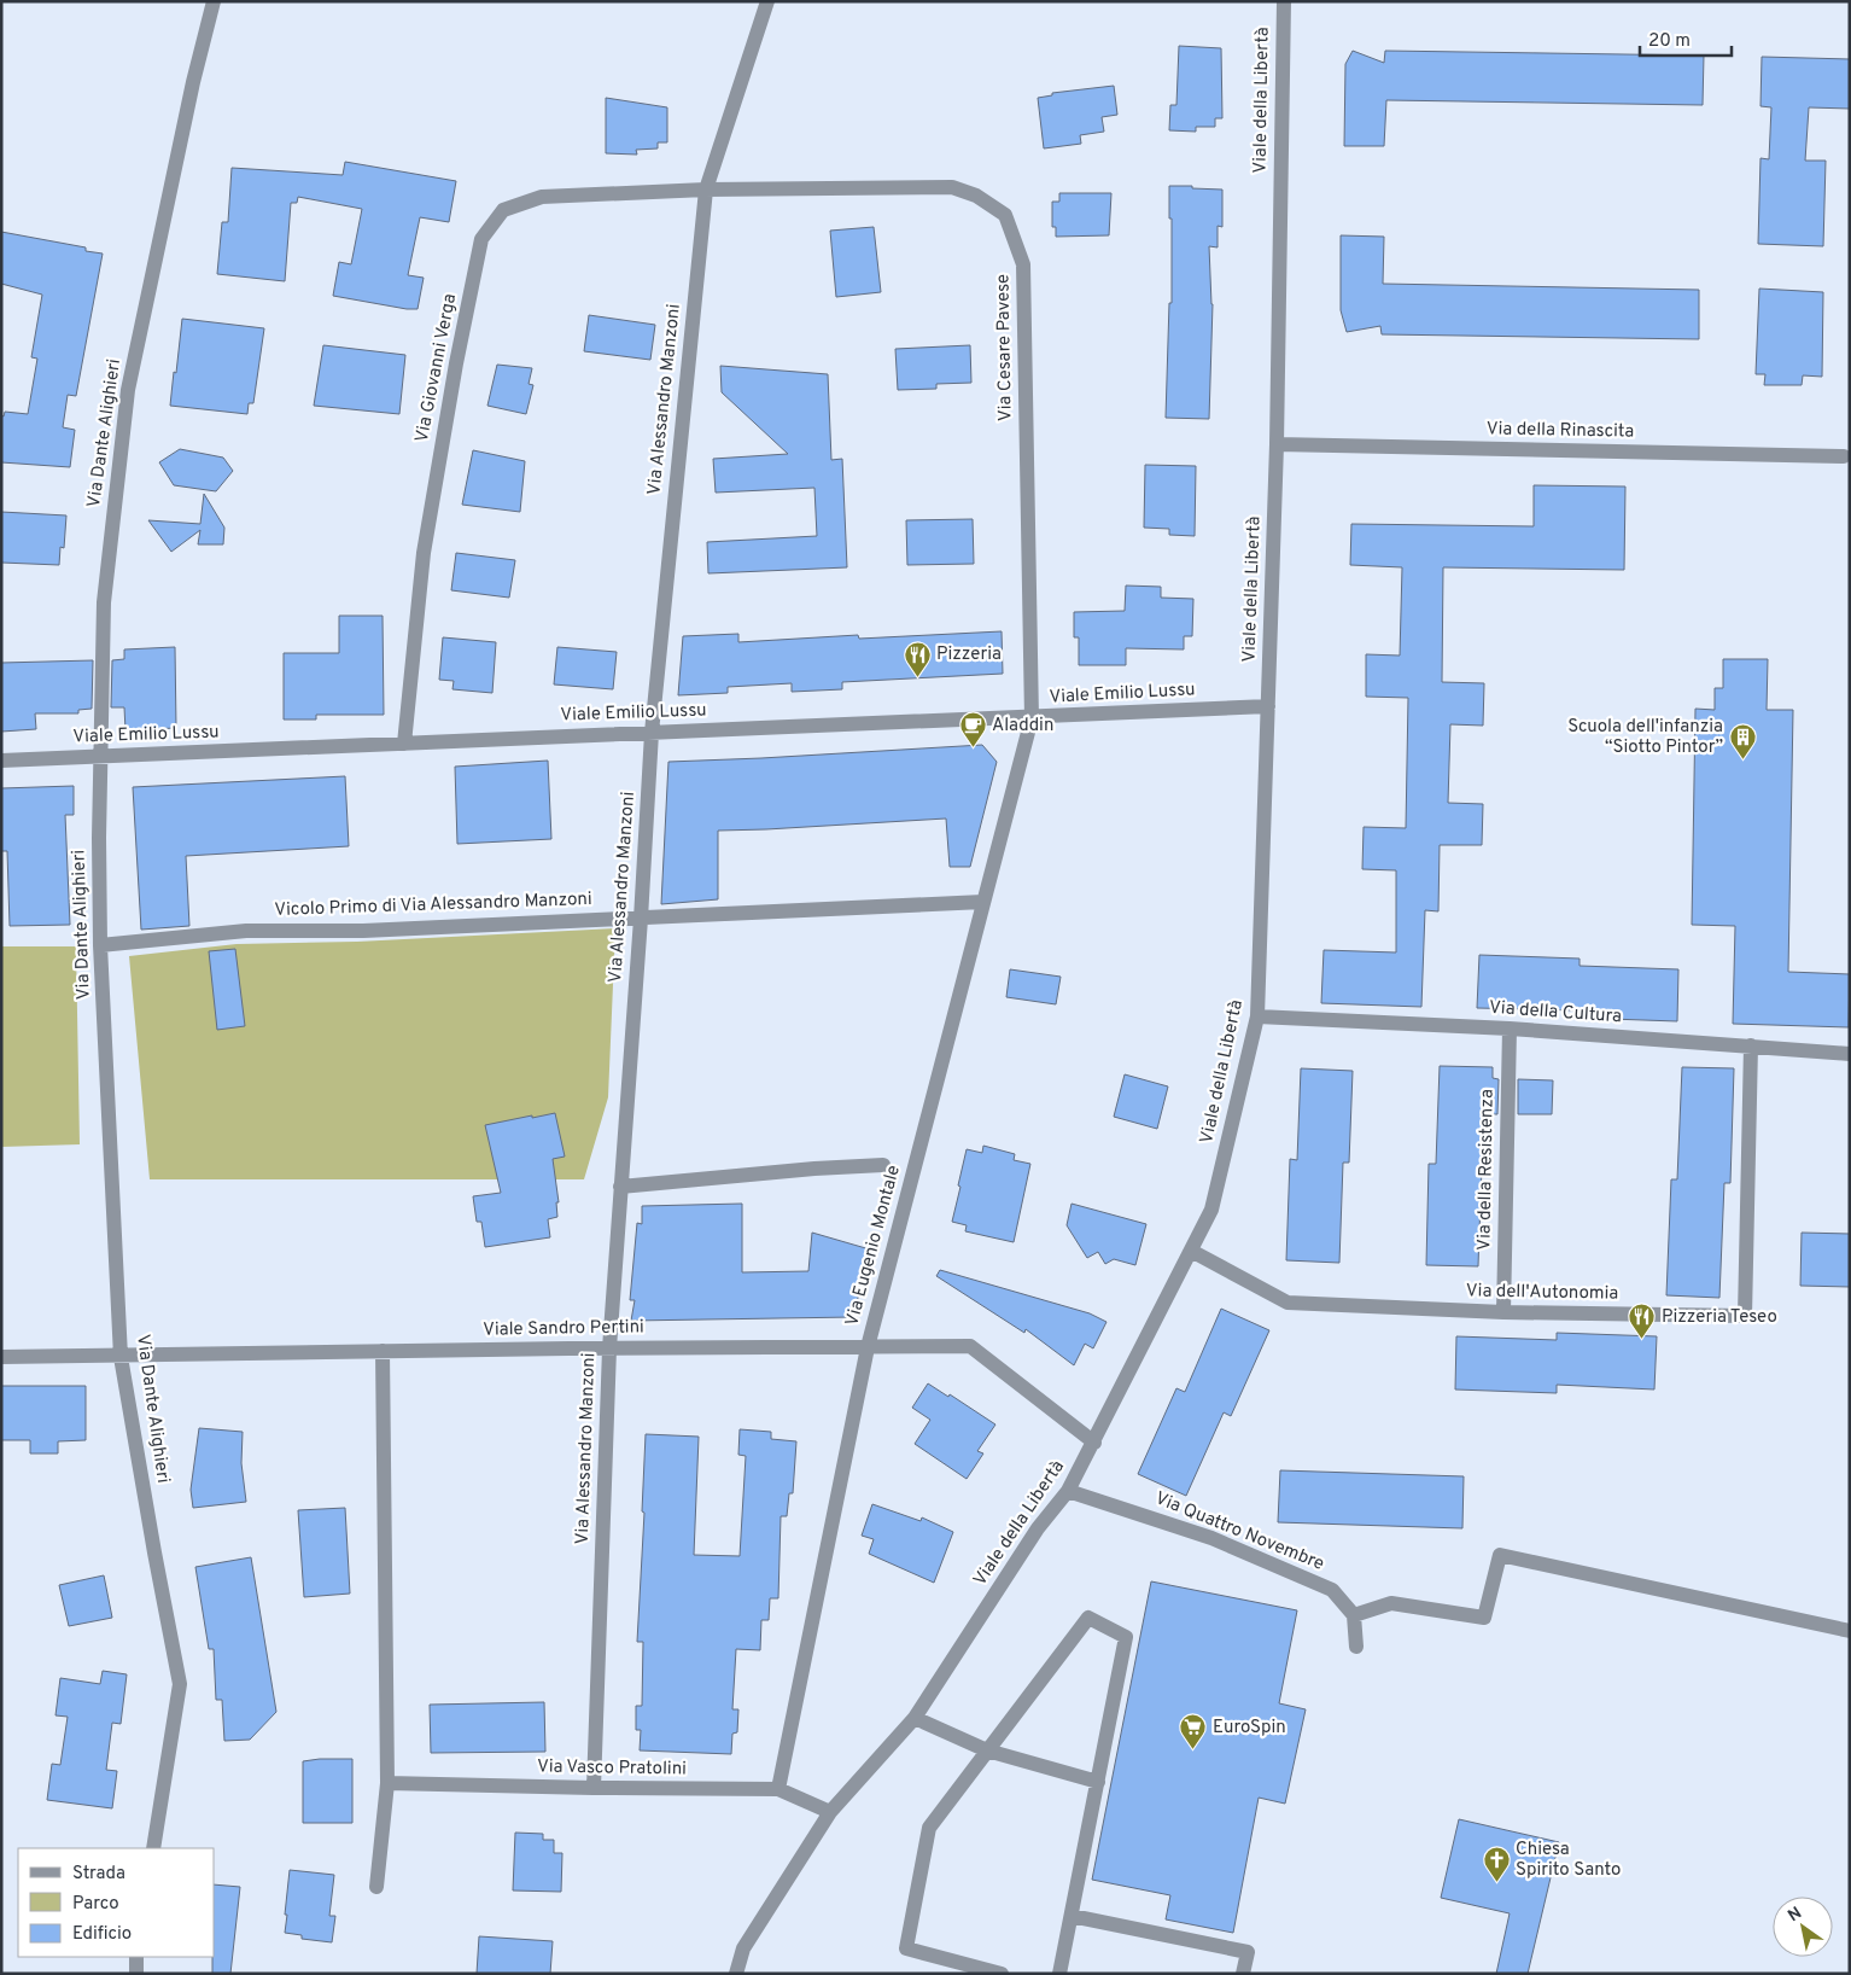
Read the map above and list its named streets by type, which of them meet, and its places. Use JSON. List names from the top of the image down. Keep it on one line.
{"streets":{"street":["Viale della Libertà","Via Cesare Pavese","Via Giovanni Verga","Via Alessandro Manzoni","Via della Rinascita","Via Dante Alighieri","Viale Emilio Lussu","Vicolo Primo di Via Alessandro Manzoni","Via della Cultura","Via della Resistenza","Via Eugenio Montale","Via dell'Autonomia","Viale Sandro Pertini","Via Quattro Novembre","Via Vasco Pratolini"]},"crossings":[["Viale della Libertà","Via della Rinascita"],["Viale della Libertà","Viale Emilio Lussu"],["Viale della Libertà","Via della Cultura"],["Viale della Libertà","Via dell'Autonomia"],["Viale della Libertà","Viale Sandro Pertini"],["Viale della Libertà","Via Quattro Novembre"],["Viale della Libertà","Via Vasco Pratolini"],["Via Cesare Pavese","Via Giovanni Verga"],["Via Cesare Pavese","Via Alessandro Manzoni"],["Via Cesare Pavese","Viale Emilio Lussu"],["Via Cesare Pavese","Via Eugenio Montale"],["Via Giovanni Verga","Via Alessandro Manzoni"],["Via Giovanni Verga","Viale Emilio Lussu"],["Via Alessandro Manzoni","Viale Emilio Lussu"],["Via Alessandro Manzoni","Vicolo Primo di Via Alessandro Manzoni"],["Via Alessandro Manzoni","Viale Sandro Pertini"],["Via Alessandro Manzoni","Via Vasco Pratolini"],["Via Dante Alighieri","Viale Emilio Lussu"],["Via Dante Alighieri","Vicolo Primo di Via Alessandro Manzoni"],["Via Dante Alighieri","Viale Sandro Pertini"],["Viale Emilio Lussu","Via Eugenio Montale"],["Vicolo Primo di Via Alessandro Manzoni","Via Eugenio Montale"],["Via della Cultura","Via della Resistenza"],["Via della Cultura","Via dell'Autonomia"],["Via della Resistenza","Via dell'Autonomia"],["Via Eugenio Montale","Viale Sandro Pertini"],["Via Eugenio Montale","Via Vasco Pratolini"]],"places":{"restaurant":["Pizzeria","Pizzeria Teseo"],"cafe":["Aladdin"],"building":["Scuola dell'infanzia “Siotto Pintor”"],"supermarket":["EuroSpin"],"church":["Chiesa Spirito Santo"]},"legend":["Strada","Parco","Edificio"],"scale_bar":"20 m","north":"top left"}
